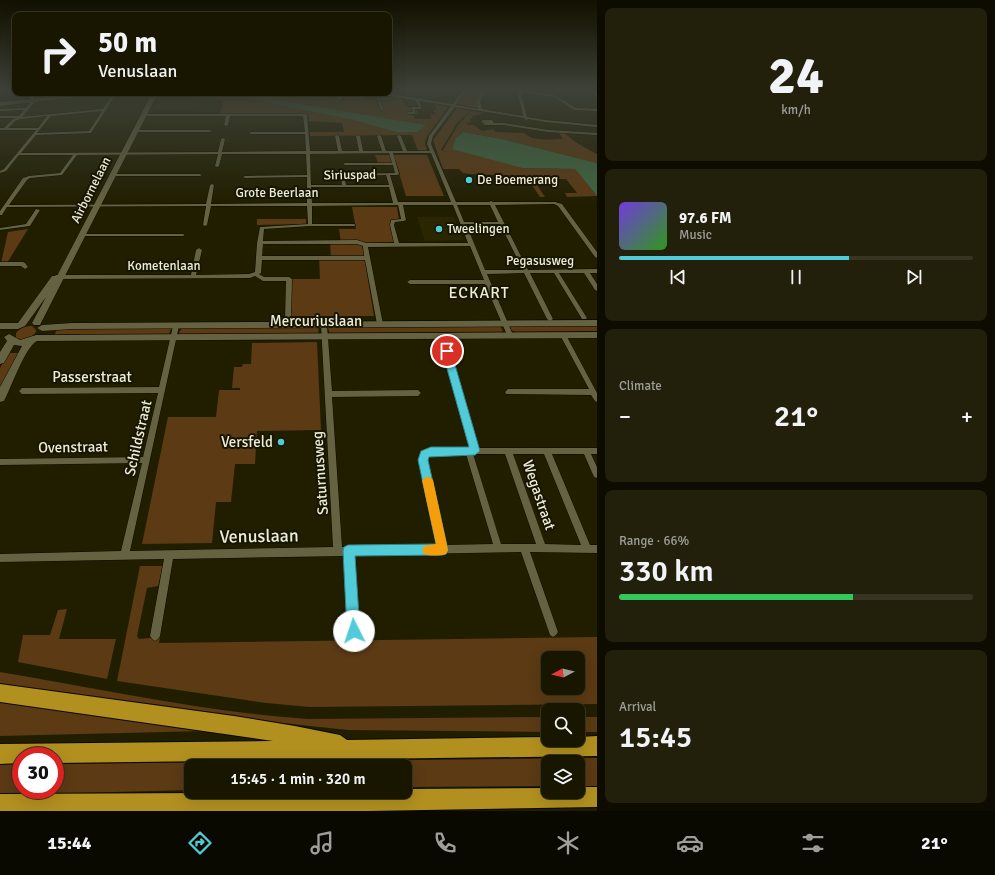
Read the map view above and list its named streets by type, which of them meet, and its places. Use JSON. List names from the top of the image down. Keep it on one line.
{"streets":{"street":["Siriuspad","Airbornelaan","Grote Beerlaan","Pegasusweg","Kometenlaan","Mercuriuslaan","Passerstraat","Schildstraat","Ovenstraat","Saturnusweg","Wegastraat","Venuslaan"]},"crossings":[["Siriuspad","Grote Beerlaan"],["Airbornelaan","Grote Beerlaan"],["Airbornelaan","Kometenlaan"],["Airbornelaan","Mercuriuslaan"],["Kometenlaan","Mercuriuslaan"],["Mercuriuslaan","Schildstraat"],["Mercuriuslaan","Saturnusweg"],["Passerstraat","Schildstraat"],["Schildstraat","Ovenstraat"],["Schildstraat","Venuslaan"],["Saturnusweg","Venuslaan"],["Wegastraat","Venuslaan"]],"districts":["ECKART"],"places":["De Boemerang","Tweelingen","Versfeld"],"north":"left","page":{"tile":[["24","km/h"],"Climate",["Range · 66%","330 km"],["Arrival","15:45"]],"turn":["50 m","Venuslaan"],"song":["97.6 FM","Music"],"heat":["−","21°","+"],"limit":"30","trip":"15:45 · 1 min · 320 m","tabs":["15:44","21°"]}}
